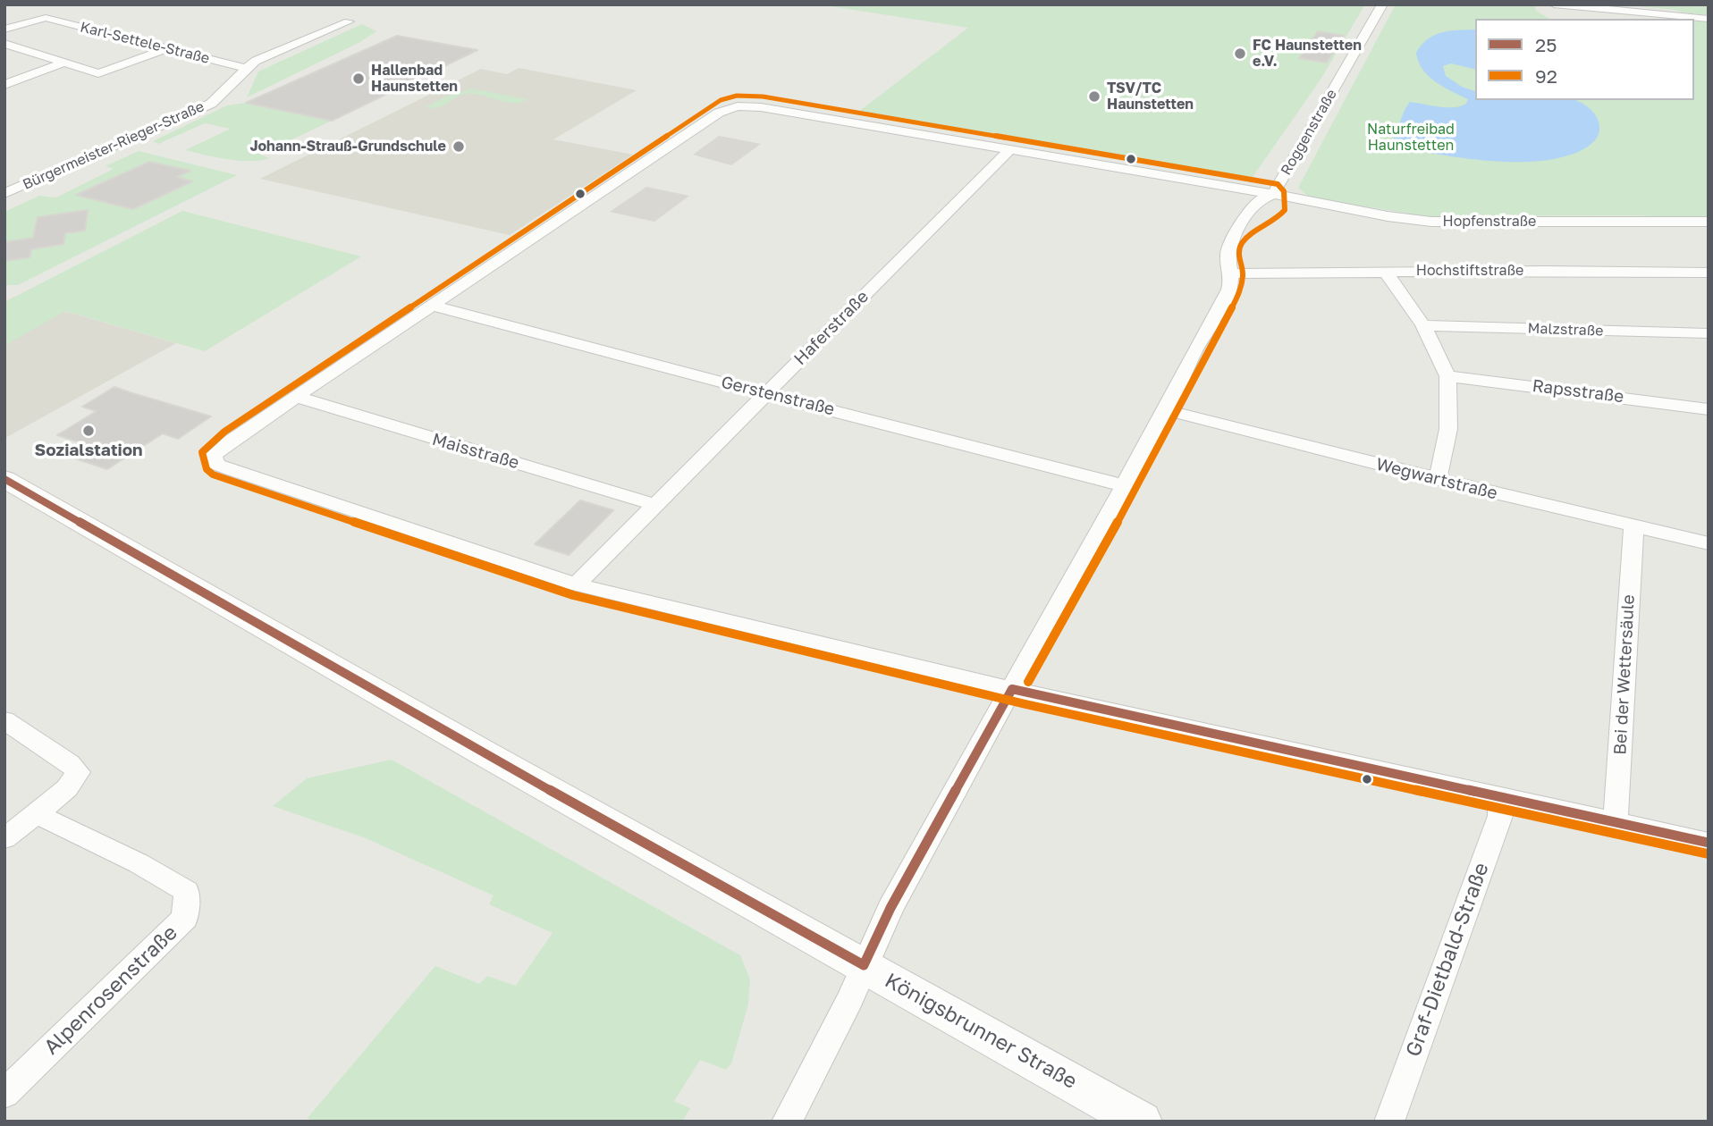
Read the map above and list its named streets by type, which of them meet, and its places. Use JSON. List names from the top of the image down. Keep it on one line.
{"streets":{"main road":["Königsbrunner Straße"],"street":["Karl-Settele-Straße","Roggenstraße","Bürgermeister-Rieger-Straße","Hopfenstraße","Hochstiftstraße","Haferstraße","Malzstraße","Rapsstraße","Gerstenstraße","Maisstraße","Wegwartstraße","Bei der Wettersäule","Graf-Dietbald-Straße","Alpenrosenstraße"]},"crossings":[["Karl-Settele-Straße","Bürgermeister-Rieger-Straße"],["Roggenstraße","Hopfenstraße"],["Roggenstraße","Hochstiftstraße"],["Roggenstraße","Gerstenstraße"],["Roggenstraße","Wegwartstraße"],["Roggenstraße","Königsbrunner Straße"],["Haferstraße","Gerstenstraße"],["Haferstraße","Maisstraße"],["Wegwartstraße","Bei der Wettersäule"]],"parks":["Naturfreibad Haunstetten"],"places":["FC Haunstetten e.V.","Hallenbad Haunstetten","TSV/TC Haunstetten","Johann-Strauß-Grundschule","Sozialstation"],"lines":["transit line 92","transit line 25"],"legend":["25","92"]}
